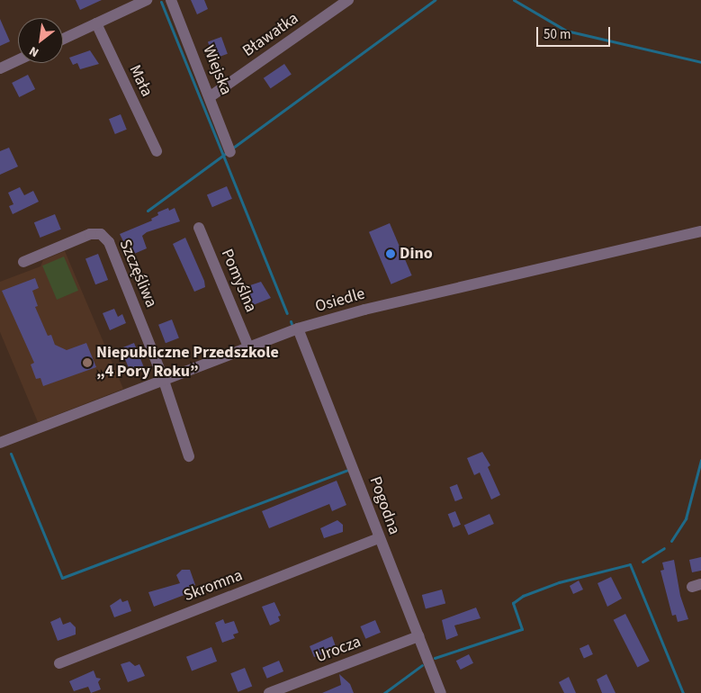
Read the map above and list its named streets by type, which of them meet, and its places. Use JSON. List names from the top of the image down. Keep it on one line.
{"streets":{"street":["Bławatka","Wiejska","Mała","Szczęśliwa","Pomyślna","Osiedle","Pogodna","Skromna","Urocza"]},"crossings":[["Bławatka","Wiejska"],["Szczęśliwa","Osiedle"],["Pomyślna","Osiedle"],["Osiedle","Pogodna"],["Pogodna","Skromna"],["Pogodna","Urocza"]],"places":["Dino","Niepubliczne Przedszkole „4 Pory Roku”"],"scale_bar":"50 m","north":"bottom left"}
